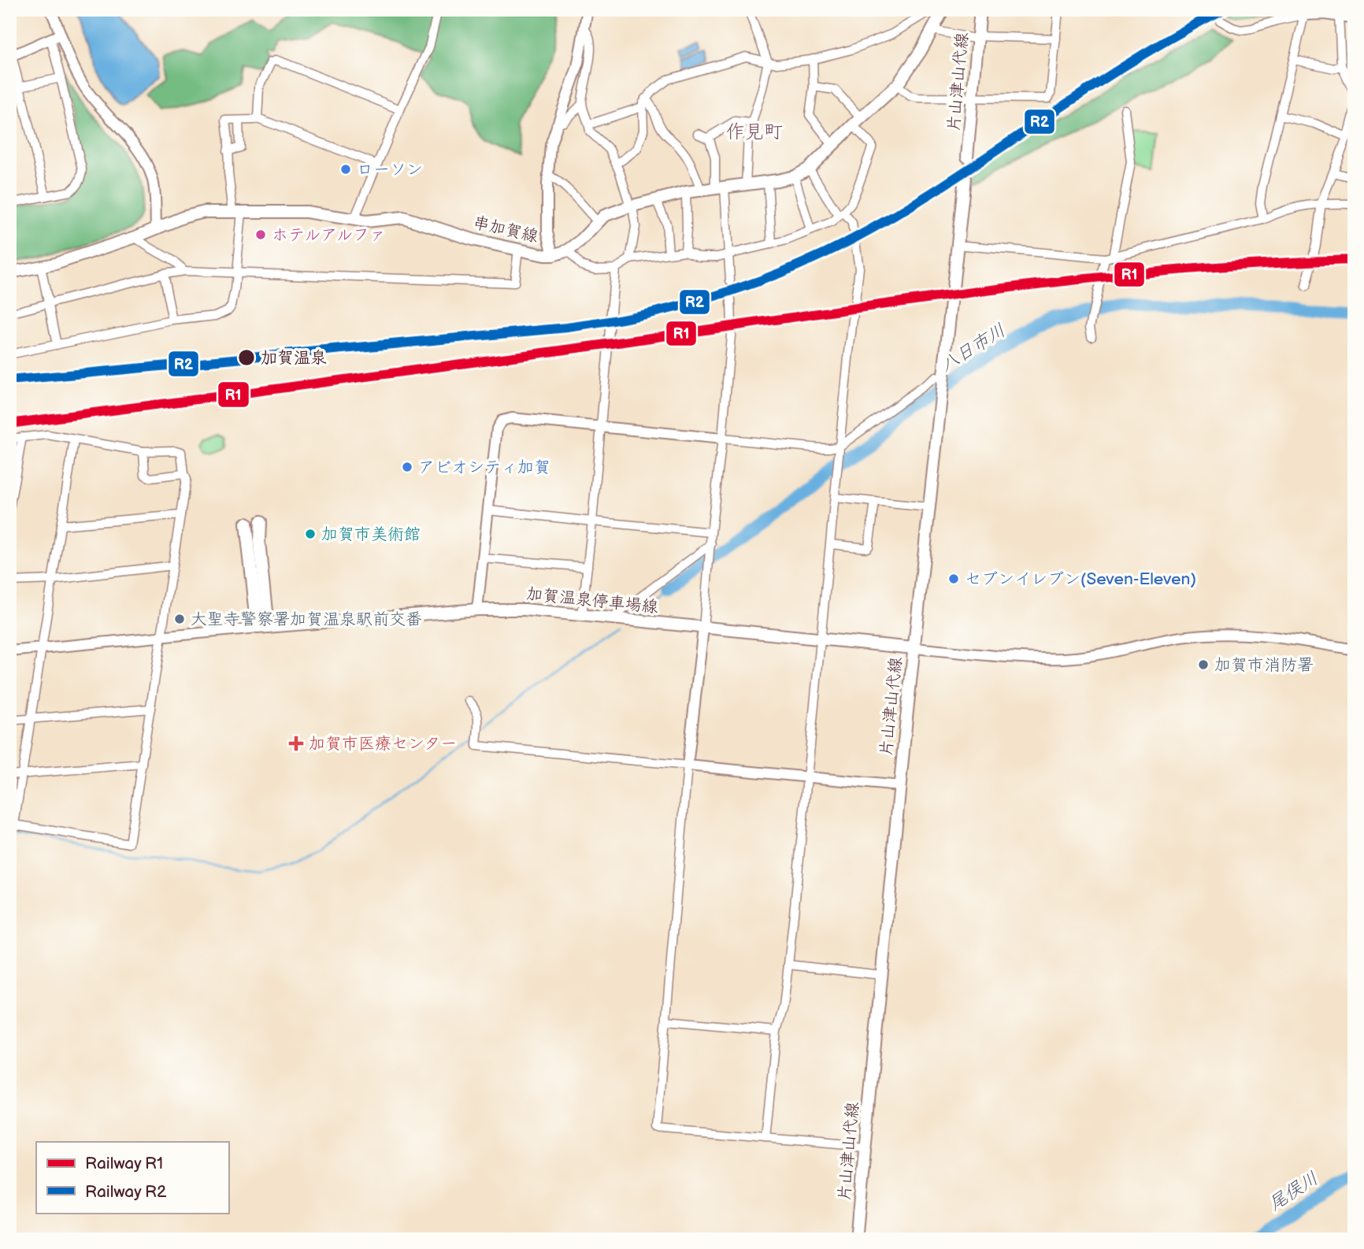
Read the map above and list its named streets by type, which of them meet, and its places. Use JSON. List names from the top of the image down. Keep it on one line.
{"streets":{"main road":["片山津山代線","串加賀線","加賀温泉停車場線"]},"crossings":[["片山津山代線","加賀温泉停車場線"]],"districts":["作見町"],"water":["八日市川","尾俣川"],"places":{"other":["ローソン","ホテルアルファ","加賀温泉","アビオシティ加賀","加賀市美術館","セブンイレブン(Seven-Eleven)","大聖寺警察署加賀温泉駅前交番","加賀市消防署"],"health":["加賀市医療センター"]},"lines":["rail line R2","rail line R1"],"legend":["Railway R1","Railway R2"]}
